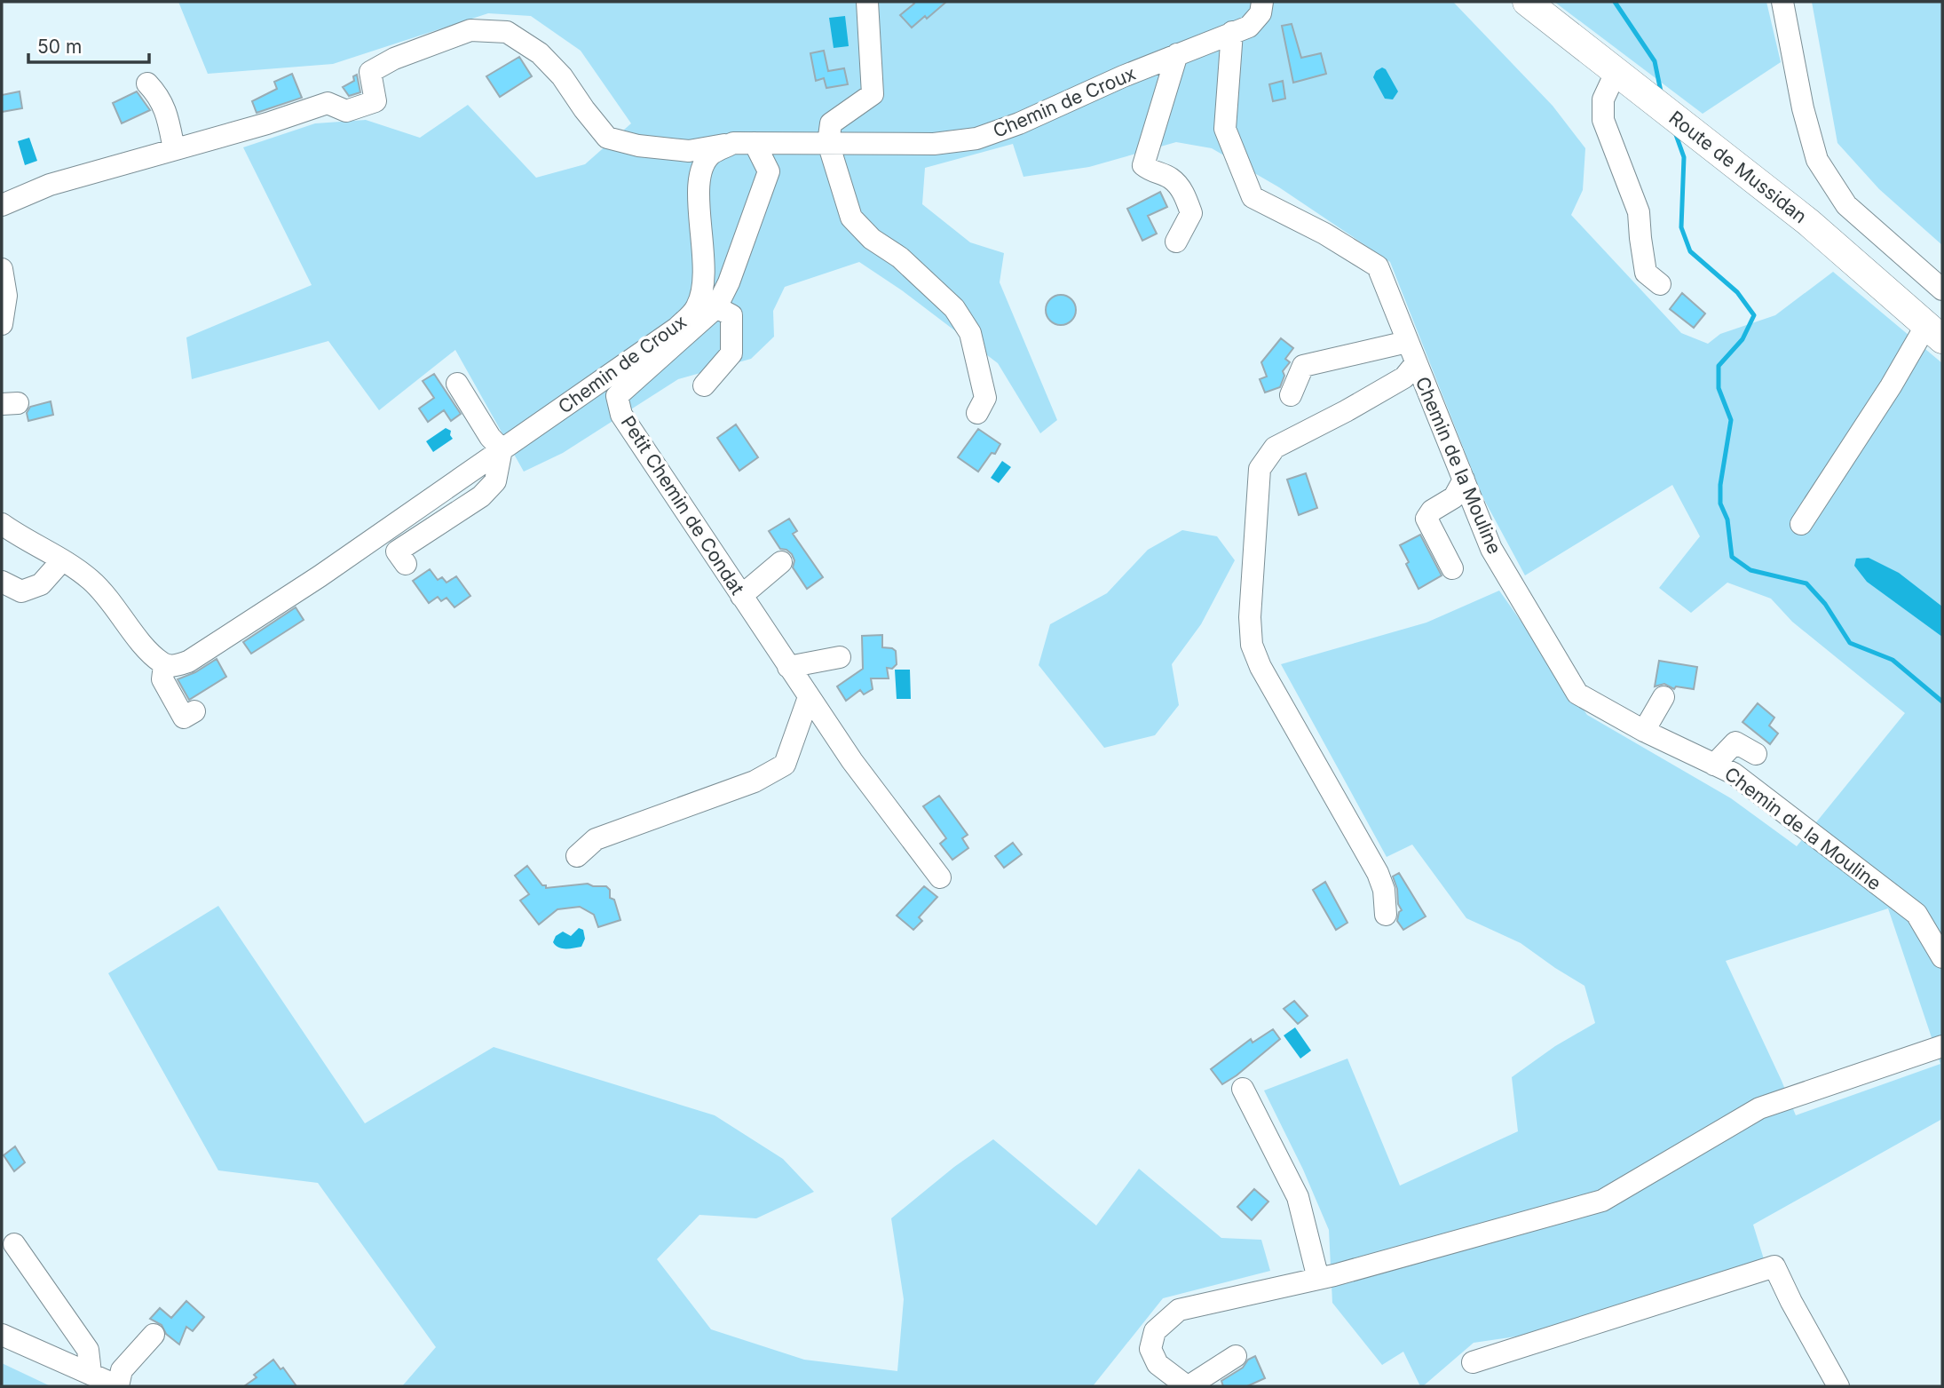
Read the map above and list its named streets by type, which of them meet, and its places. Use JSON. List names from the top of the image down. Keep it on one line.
{"streets":{"main road":["Route de Mussidan"],"street":["Chemin de Croux","Chemin de la Mouline","Petit Chemin de Condat"]},"crossings":[["Chemin de Croux","Chemin de la Mouline"],["Chemin de Croux","Petit Chemin de Condat"]],"scale_bar":"50 m"}
